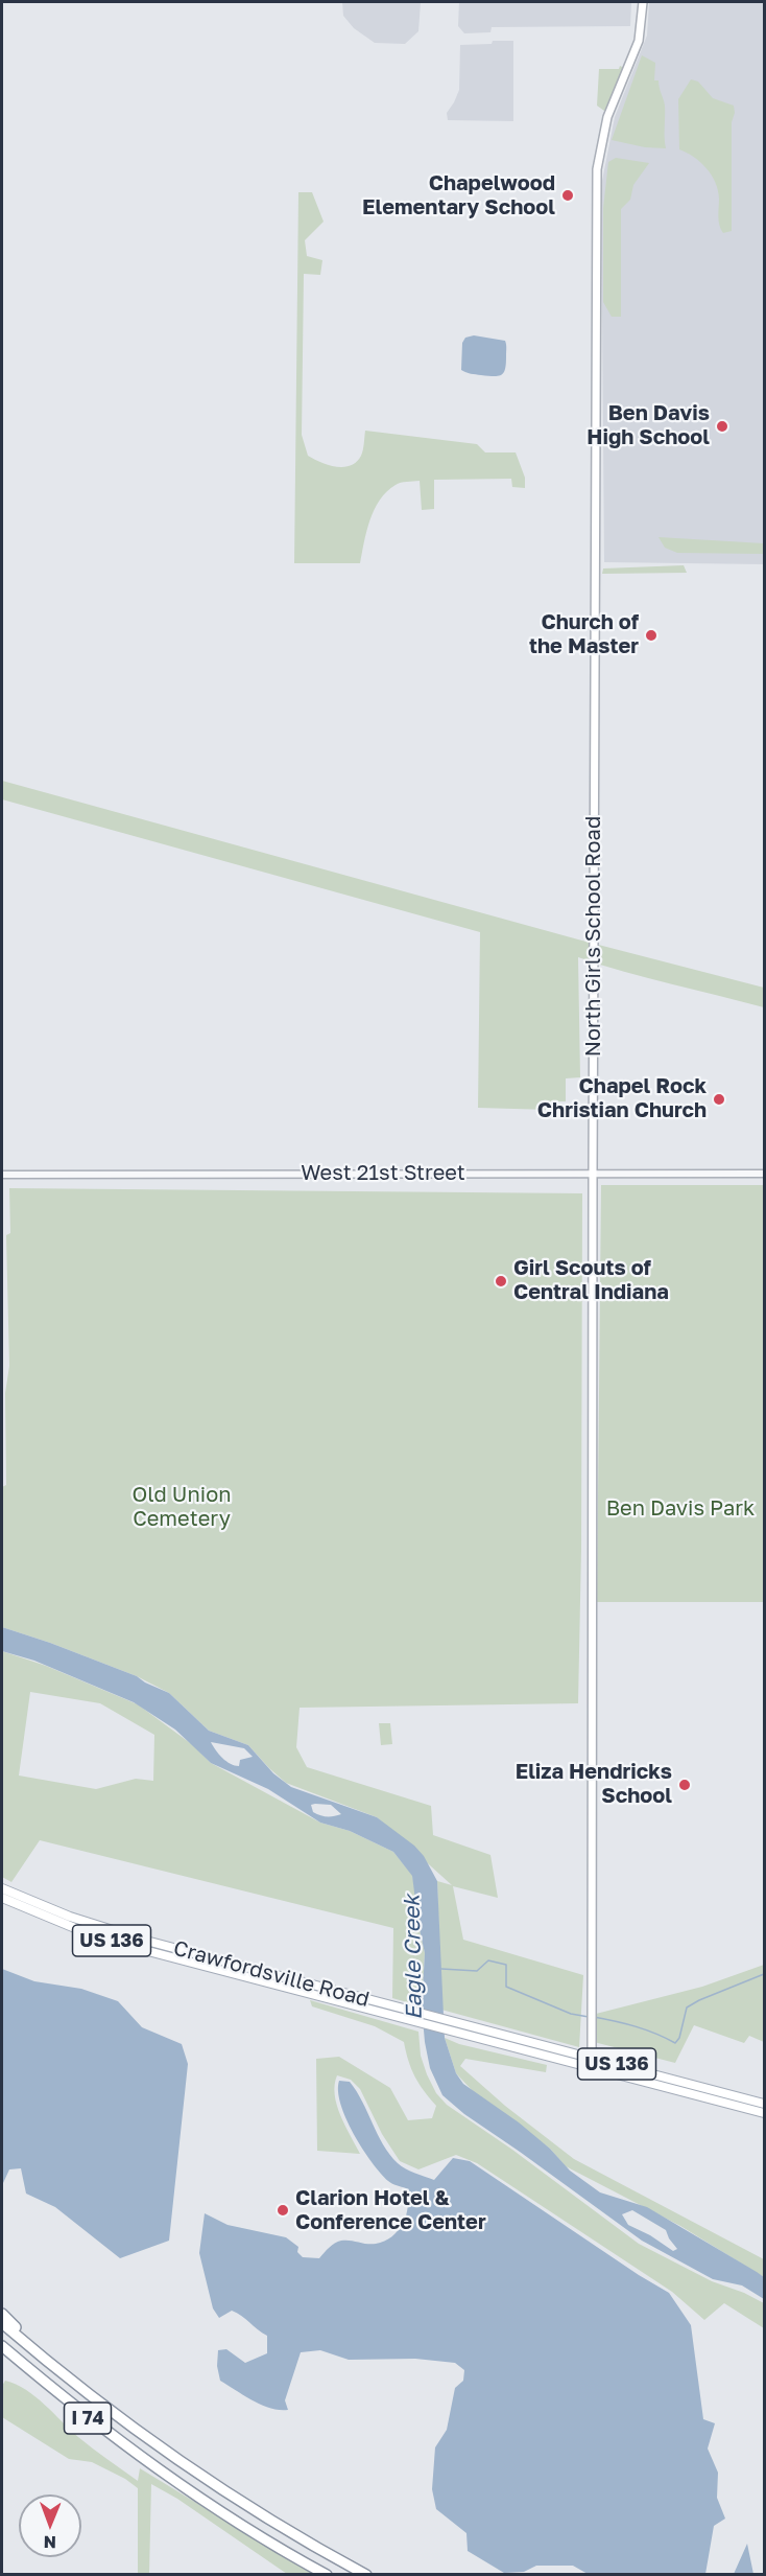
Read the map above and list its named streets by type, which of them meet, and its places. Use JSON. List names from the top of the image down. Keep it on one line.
{"streets":{"highway":["I 74"],"main road":["North Girls School Road","US 136","Crawfordsville Road"],"street":["West 21st Street"]},"crossings":[["North Girls School Road","West 21st Street"],["North Girls School Road","Crawfordsville Road"]],"water":["Eagle Creek"],"parks":["Old Union Cemetery","Ben Davis Park"],"places":["Chapelwood Elementary School","Ben Davis High School","Church of the Master","Chapel Rock Christian Church","Girl Scouts of Central Indiana","Eliza Hendricks School","Clarion Hotel & Conference Center"],"north":"bottom"}
